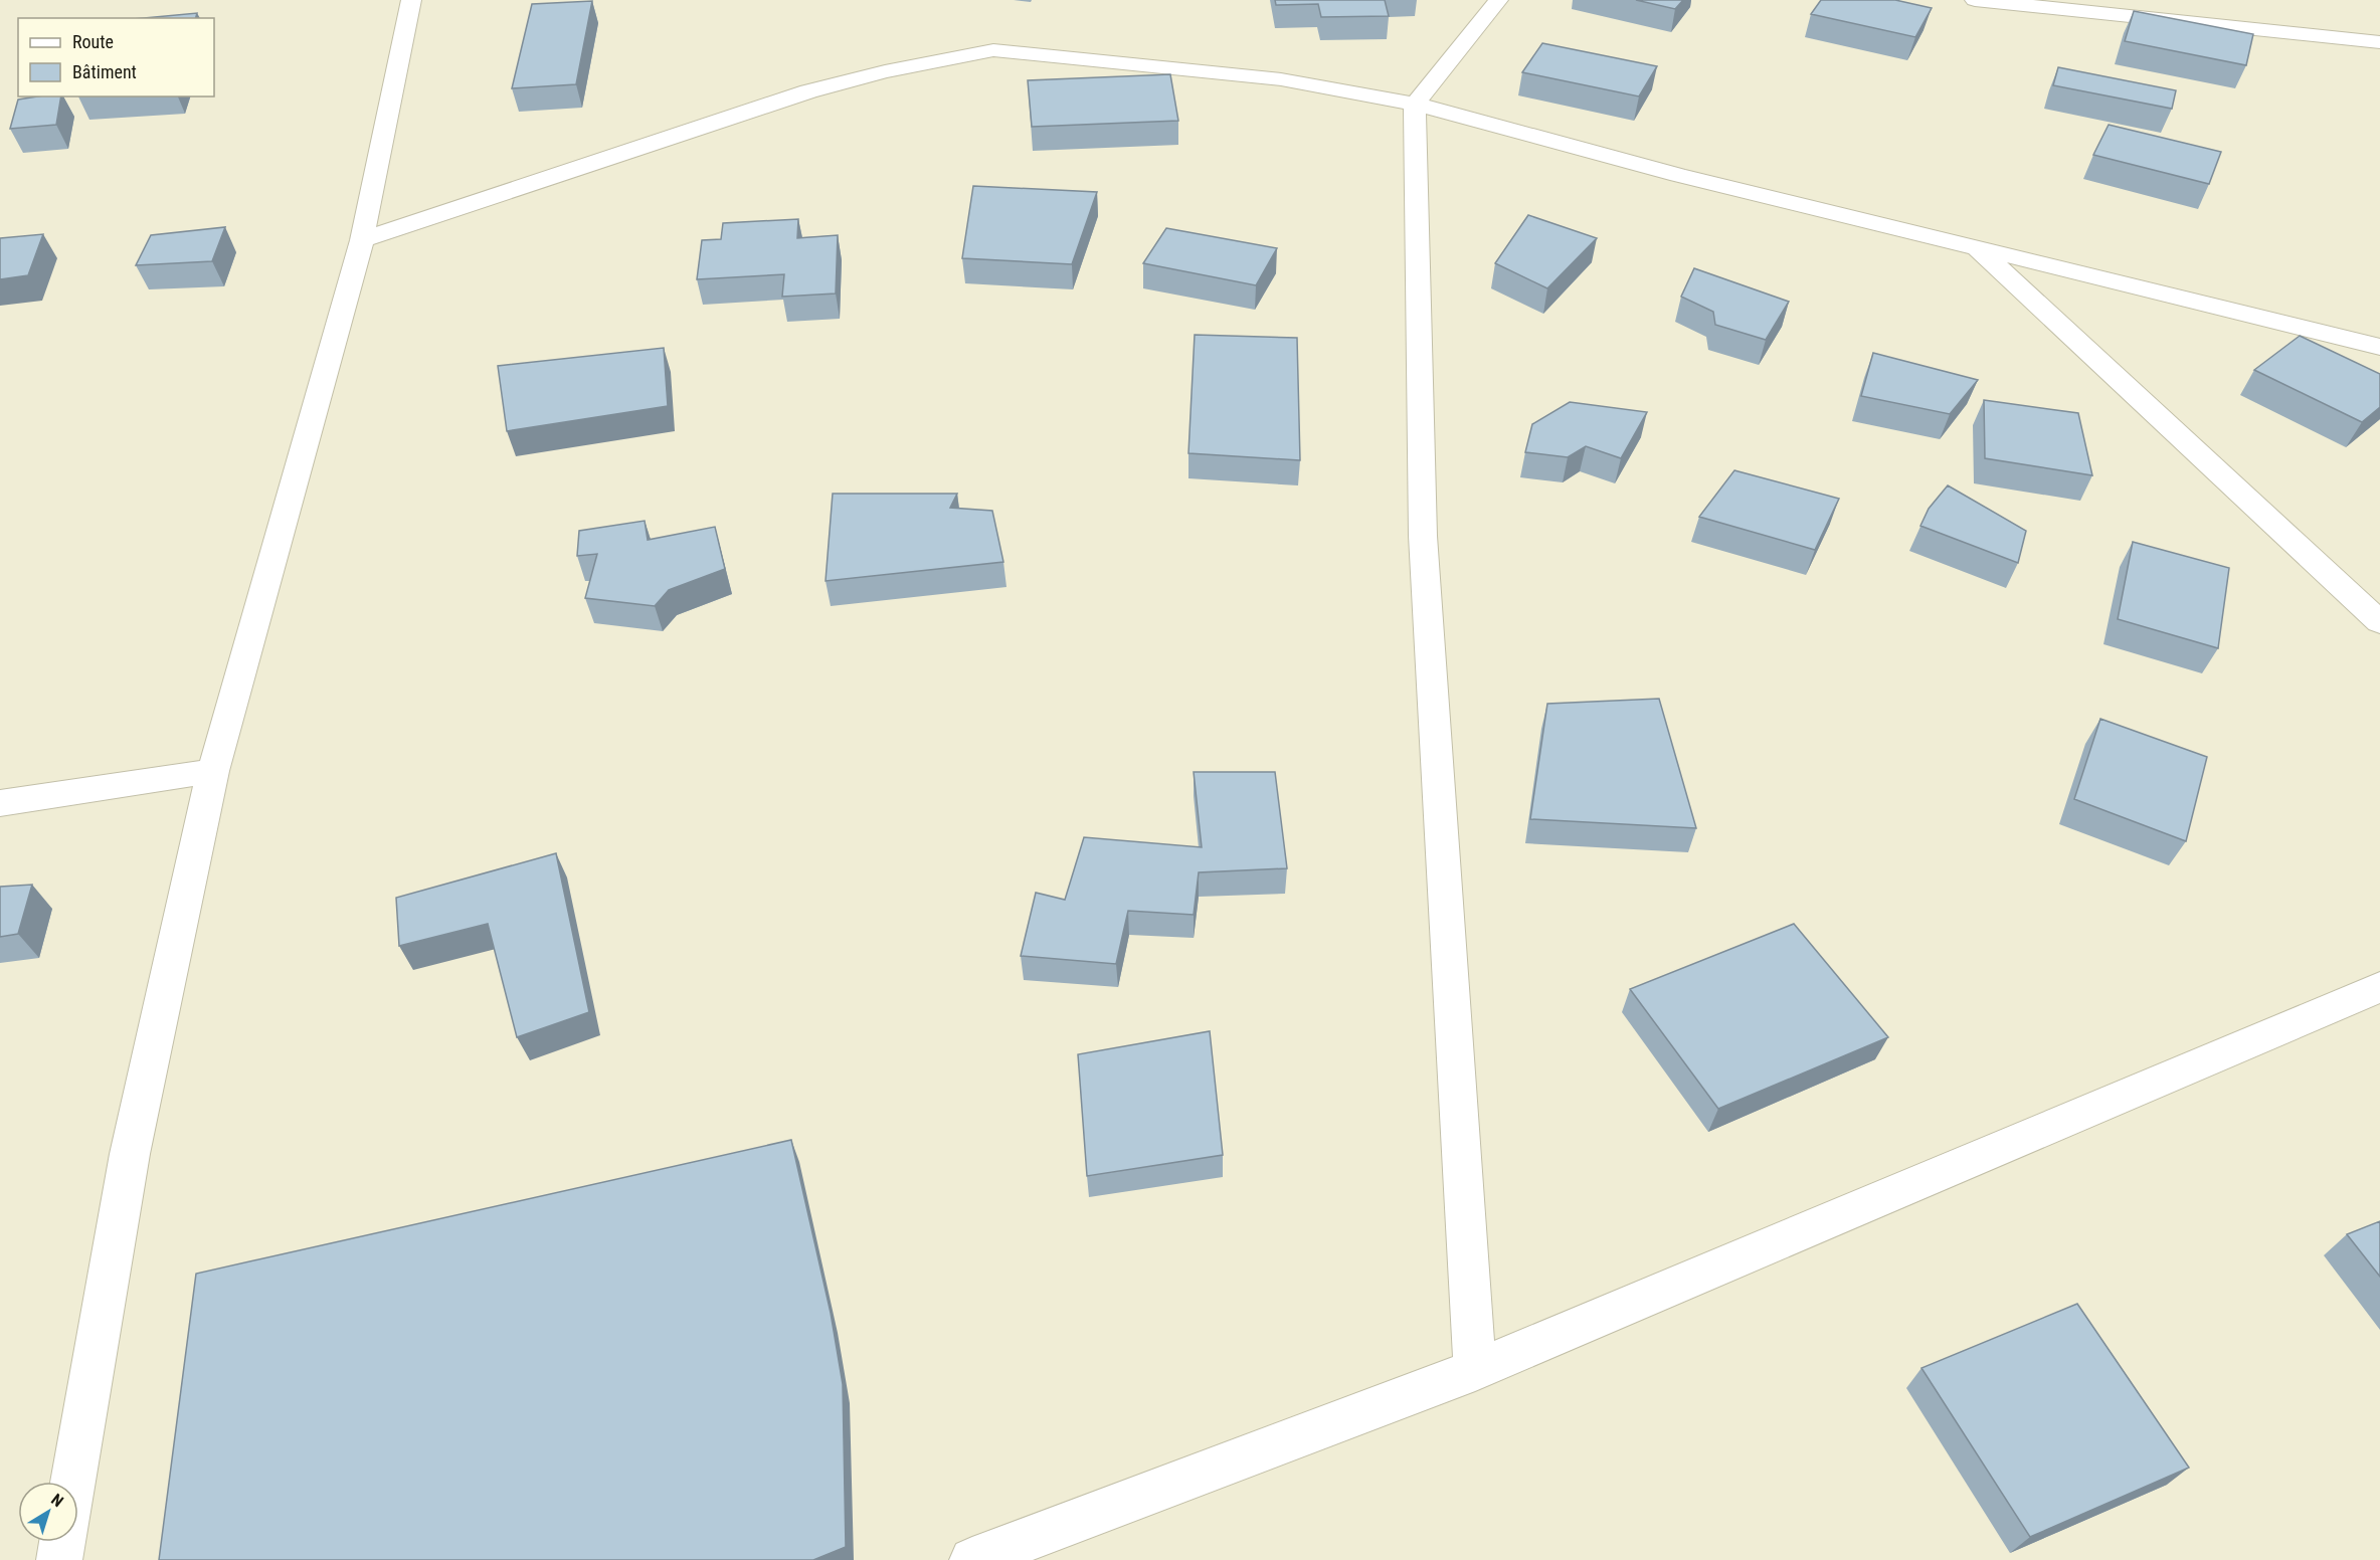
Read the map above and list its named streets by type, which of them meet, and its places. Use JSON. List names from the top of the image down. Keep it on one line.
{"legend":["Route","Bâtiment"],"north":"top right"}
